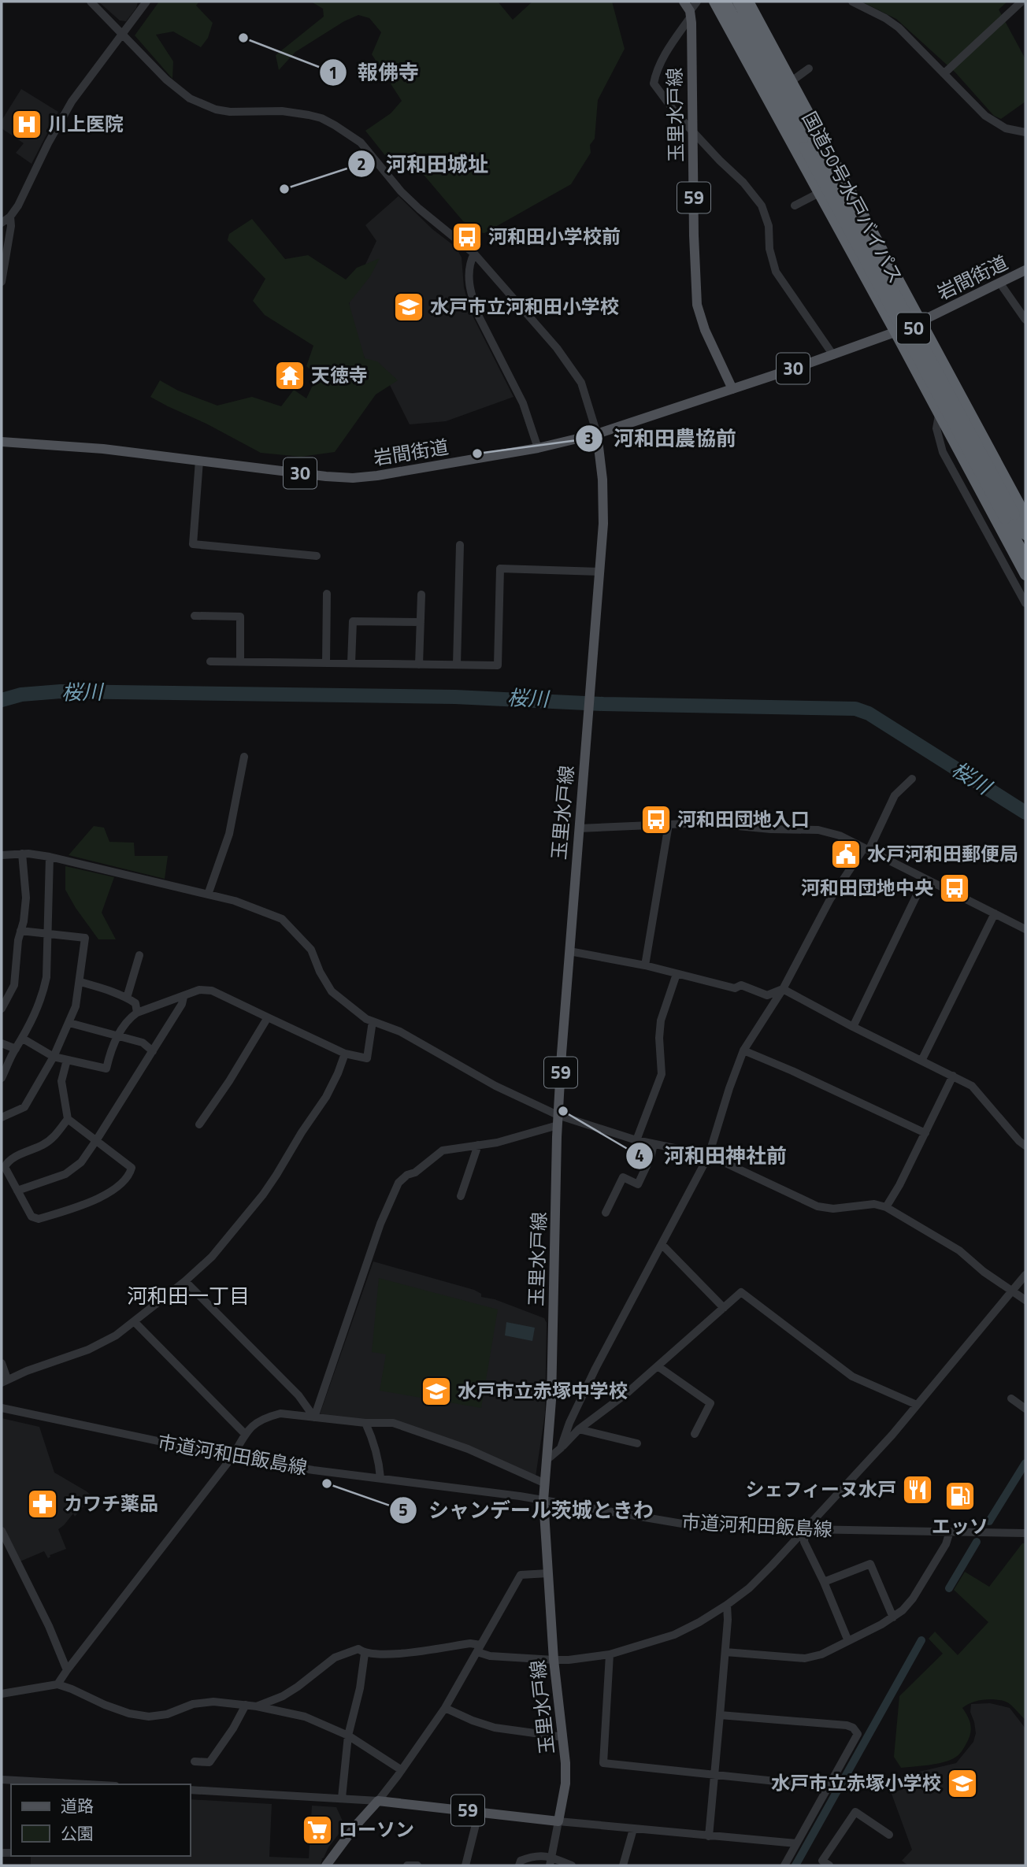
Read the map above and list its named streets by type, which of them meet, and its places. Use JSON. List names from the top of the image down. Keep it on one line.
{"streets":{"highway":["国道50号水戸バイパス","50"],"main road":["玉里水戸線","59","岩間街道","30"],"street":["市道河和田飯島線"]},"crossings":[["玉里水戸線","59"],["玉里水戸線","岩間街道"],["玉里水戸線","市道河和田飯島線"]],"districts":["河和田一丁目"],"water":["桜川"],"places":{"other":["報佛寺","河和田城址","河和田農協前","河和田神社前","シャンデール茨城ときわ"],"hospital":["川上医院"],"bus stop":["河和田小学校前","河和田団地入口","河和田団地中央"],"school or university":["水戸市立河和田小学校","水戸市立赤塚中学校","水戸市立赤塚小学校"],"temple":["天徳寺"],"public building":["水戸河和田郵便局"],"restaurant":["シェフィーヌ水戸"],"fuel station":["エッソ"],"pharmacy":["カワチ薬品"],"supermarket":["ローソン"]},"legend":["道路","公園"]}
